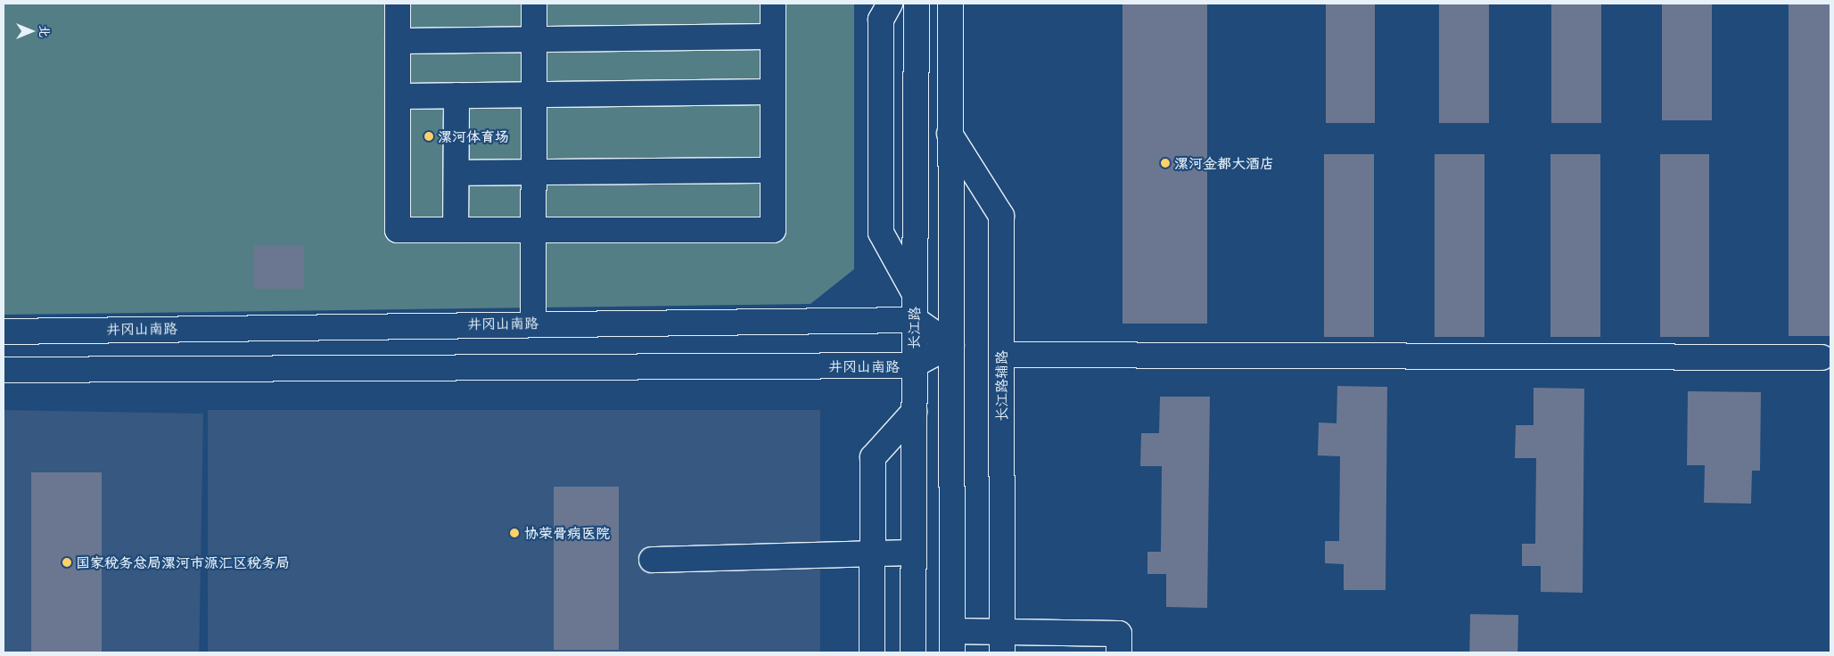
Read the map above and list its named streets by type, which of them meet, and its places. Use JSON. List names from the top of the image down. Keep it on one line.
{"streets":{"street":["井冈山南路","长江路","长江路辅路"]},"crossings":[["井冈山南路","长江路"]],"places":["漯河体育场","漯河金都大酒店","协荣骨病医院","国家税务总局漯河市源汇区税务局"],"north":"right"}
